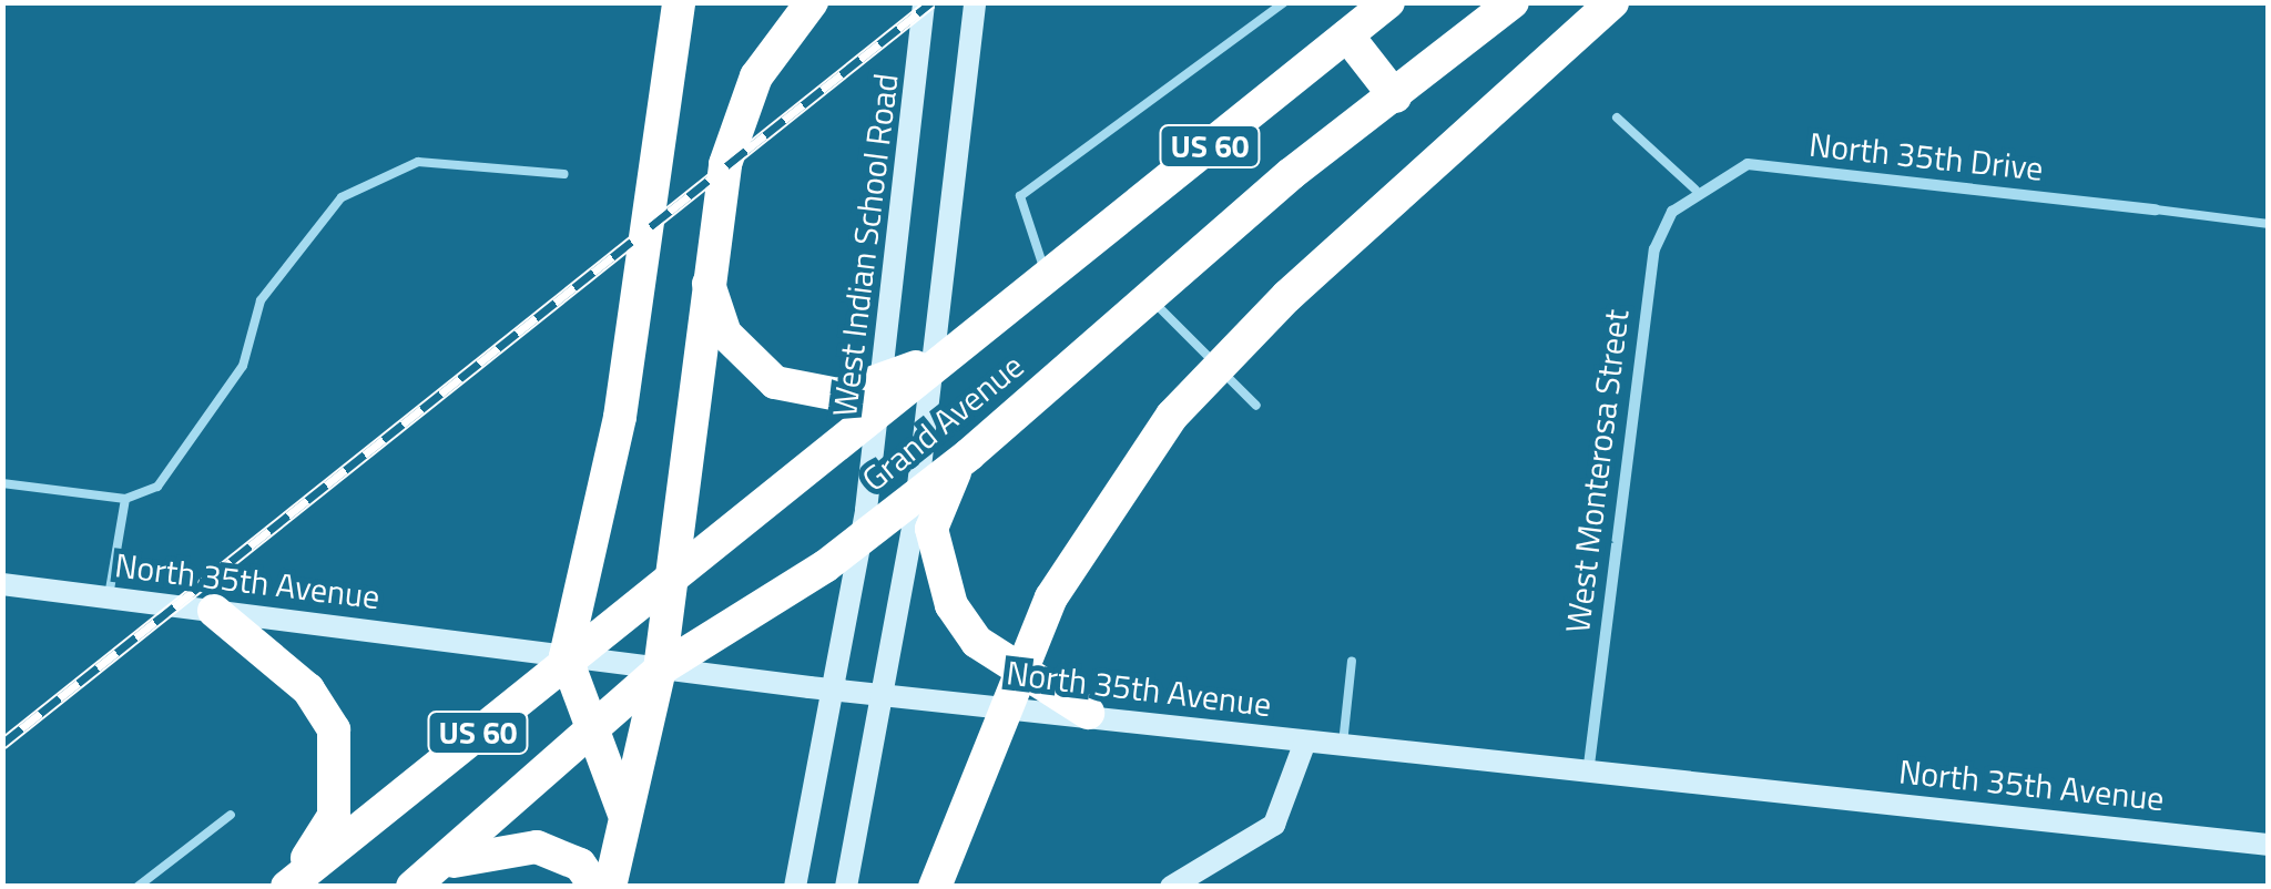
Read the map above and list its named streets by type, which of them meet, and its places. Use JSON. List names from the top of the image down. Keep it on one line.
{"streets":{"highway":["US 60","Grand Avenue"],"main road":["West Indian School Road","North 35th Avenue"],"street":["North 35th Drive","West Monterosa Street"]},"crossings":[["North 35th Drive","West Monterosa Street"],["Grand Avenue","North 35th Avenue"],["West Monterosa Street","North 35th Avenue"]]}
